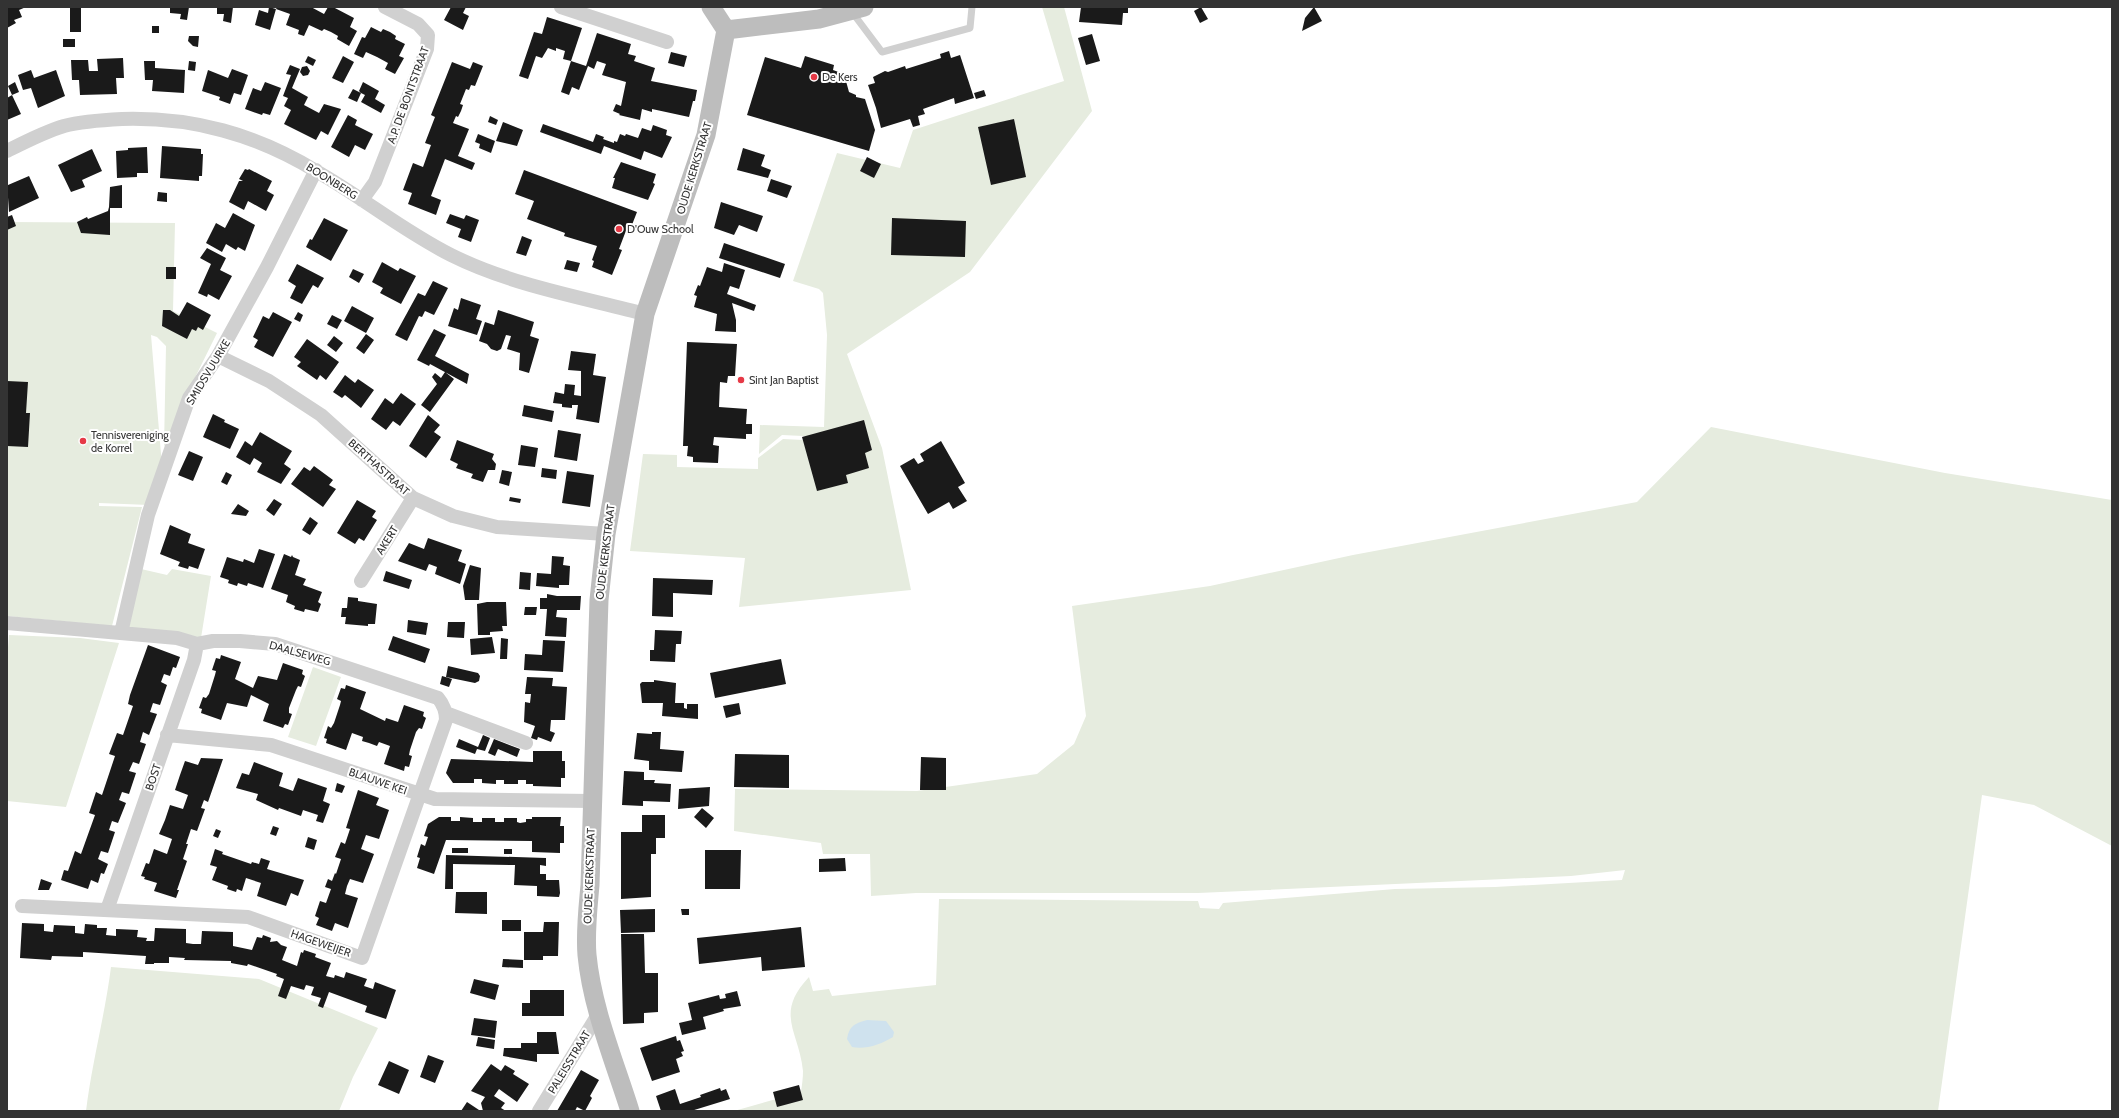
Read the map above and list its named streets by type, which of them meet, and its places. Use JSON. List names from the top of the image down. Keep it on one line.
{"streets":{"street":["A.P. DE BONTSTRAAT","OUDE KERKSTRAAT","BOONBERG","SMIDSVUURKE","BERTHASTRAAT","AKERT","DAALSEWEG","BOST","BLAUWE KEI","HAGEWEIJER","PALEISSTRAAT"]},"crossings":[["A.P. DE BONTSTRAAT","BOONBERG"],["OUDE KERKSTRAAT","BOONBERG"],["OUDE KERKSTRAAT","BERTHASTRAAT"],["OUDE KERKSTRAAT","BLAUWE KEI"],["OUDE KERKSTRAAT","PALEISSTRAAT"],["BOONBERG","SMIDSVUURKE"],["SMIDSVUURKE","BERTHASTRAAT"],["SMIDSVUURKE","DAALSEWEG"],["BERTHASTRAAT","AKERT"],["DAALSEWEG","BOST"],["DAALSEWEG","HAGEWEIJER"],["BOST","BLAUWE KEI"],["BOST","HAGEWEIJER"],["BLAUWE KEI","HAGEWEIJER"]],"places":["De Kers","D'Ouw School","Sint Jan Baptist","Tennisvereniging de Korrel"]}
